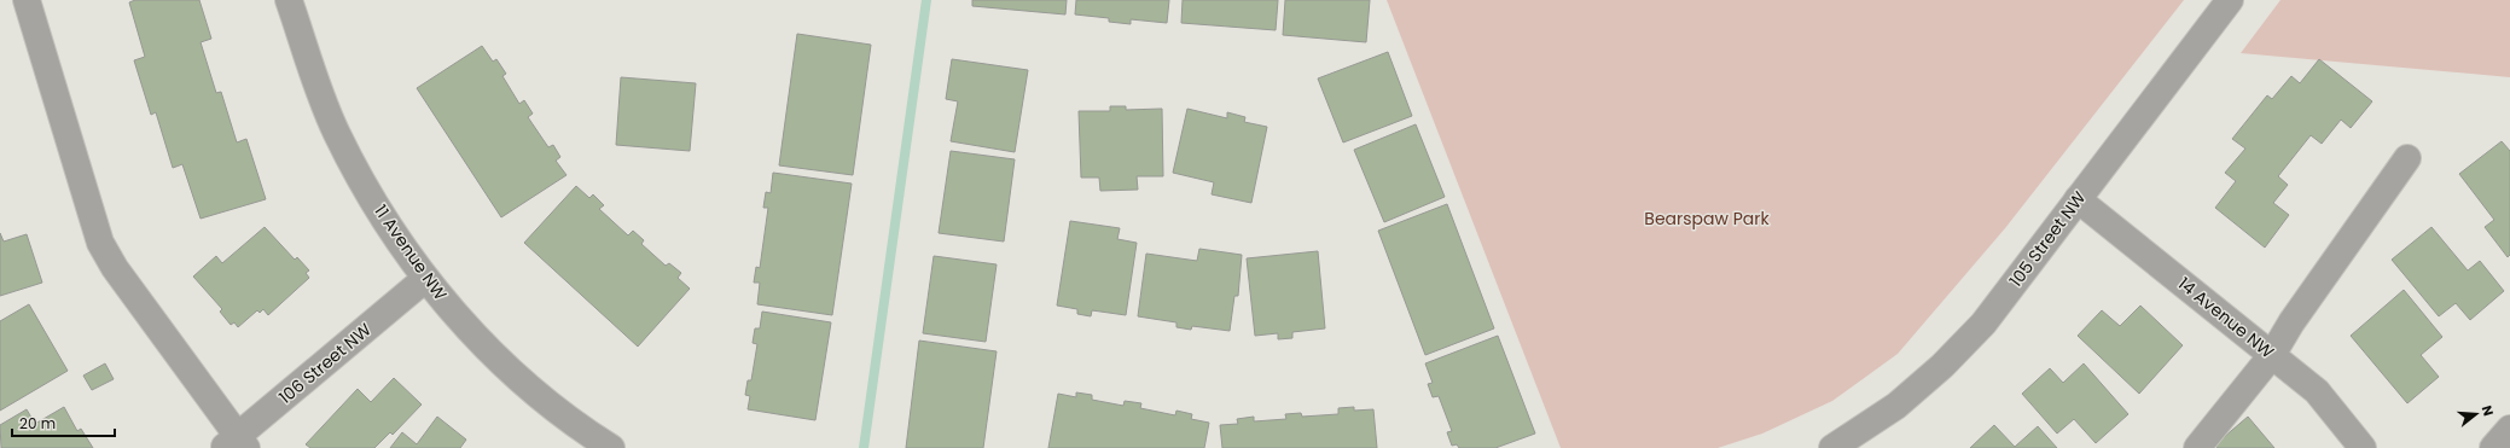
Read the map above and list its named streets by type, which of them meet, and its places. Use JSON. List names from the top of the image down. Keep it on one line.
{"streets":{"street":["105 Street NW","11 Avenue NW","14 Avenue NW","106 Street NW"]},"crossings":[["105 Street NW","14 Avenue NW"],["11 Avenue NW","106 Street NW"]],"parks":["Bearspaw Park"],"scale_bar":"20 m","north":"right"}
